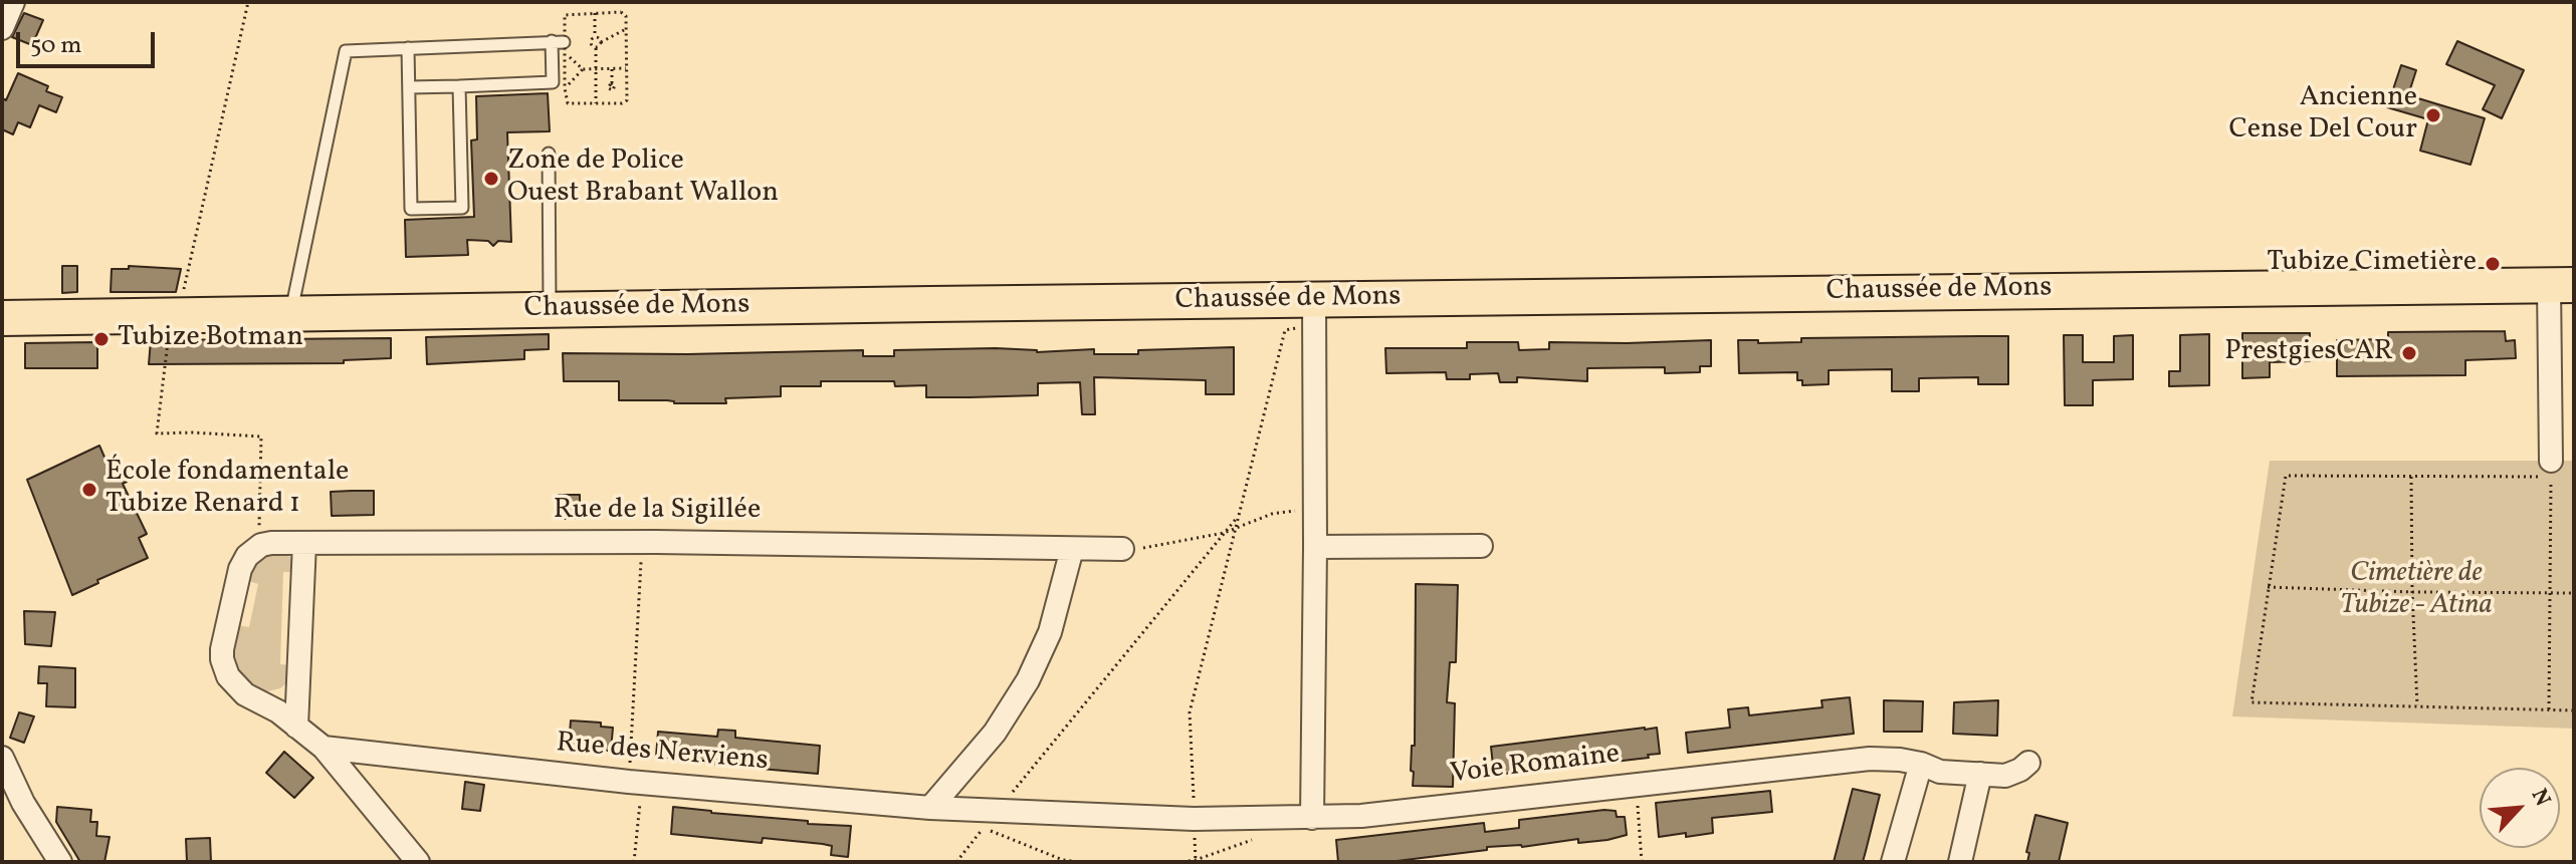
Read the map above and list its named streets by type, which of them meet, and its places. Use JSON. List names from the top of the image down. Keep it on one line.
{"streets":{"main road":["Chaussée de Mons"],"street":["Rue de la Sigillée","Rue des Nerviens","Voie Romaine"]},"crossings":[["Rue des Nerviens","Voie Romaine"]],"parks":["Cimetière de Tubize - Atina"],"places":["Ancienne Cense Del Cour","Zone de Police Ouest Brabant Wallon","Tubize Cimetière","Tubize Botman","PrestgiesCAR","École fondamentale Tubize Renard 1"],"scale_bar":"50 m","north":"top right"}
